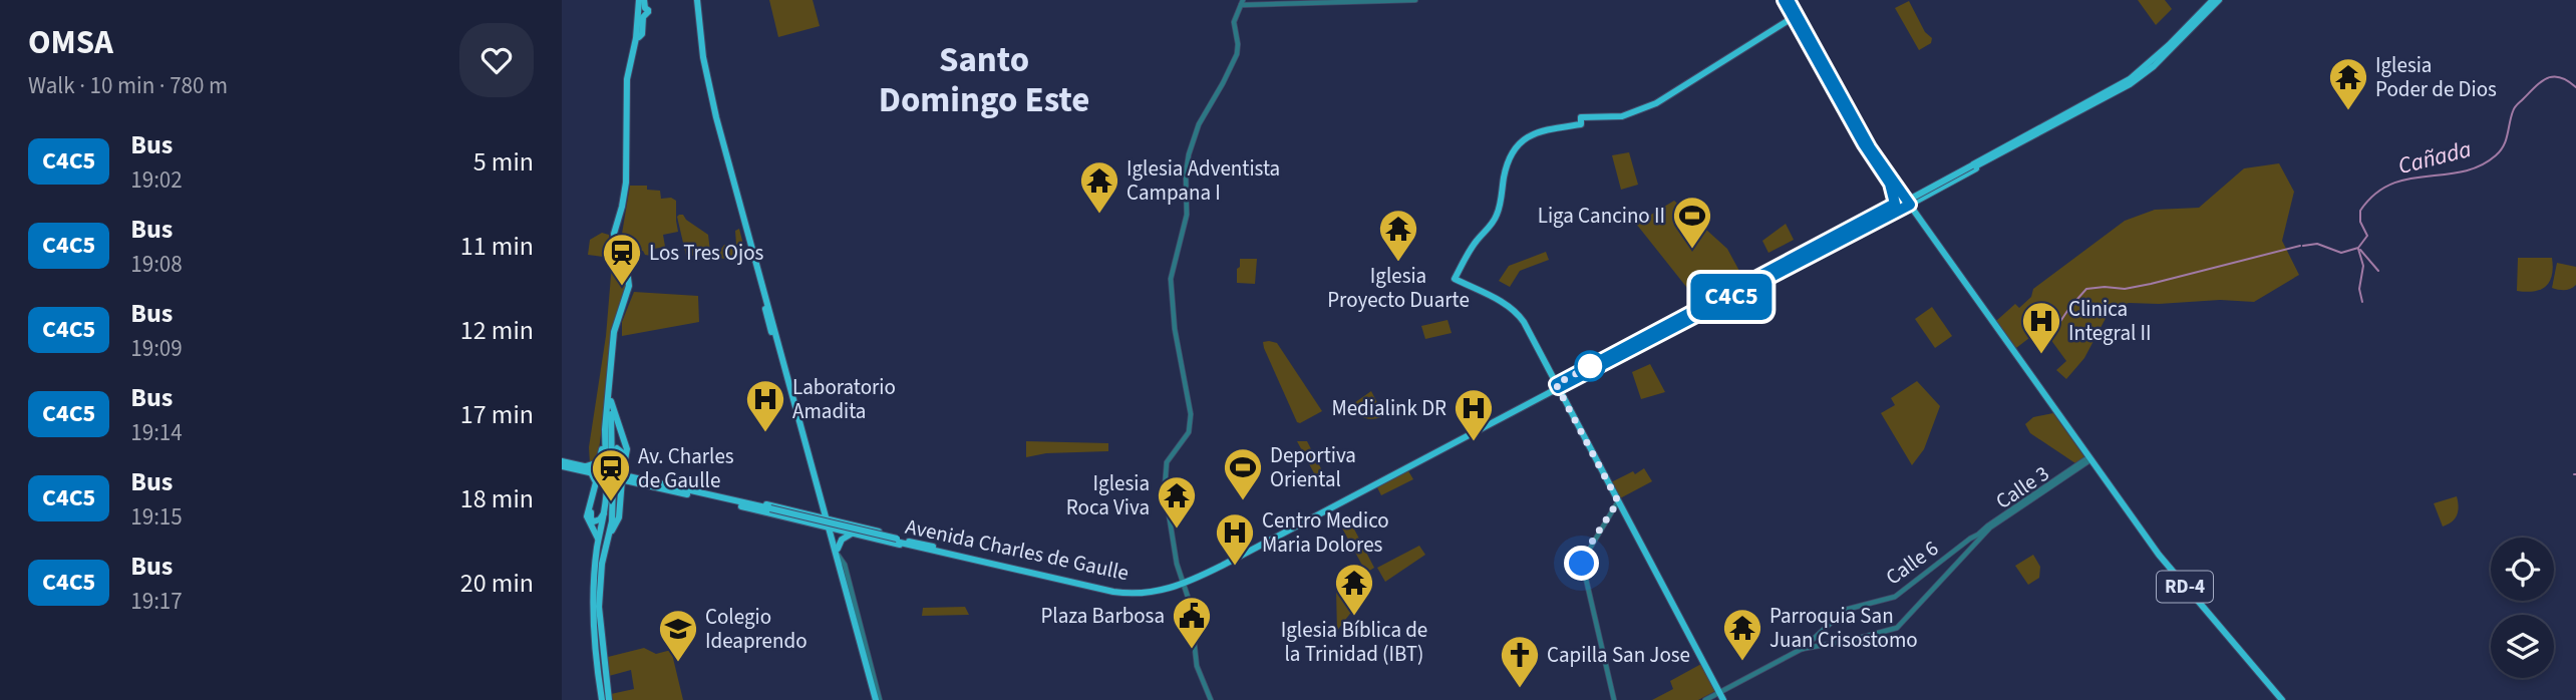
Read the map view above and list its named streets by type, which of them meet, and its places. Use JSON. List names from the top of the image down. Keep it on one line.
{"streets":{"main road":["Avenida Charles de Gaulle","RD-4"],"street":["Calle 3","Calle 6"]},"crossings":[["Calle 3","Calle 6"],["Calle 3","RD-4"]],"districts":["Santo Domingo Este"],"water":["Cañada"],"places":{"temple":["Iglesia Poder de Dios","Iglesia Adventista Campana I","Iglesia Proyecto Duarte","Iglesia Roca Viva","Iglesia Bíblica de la Trinidad (IBT)","Parroquia San Juan Crisostomo"],"sports":["Liga Cancino II","Deportiva Oriental"],"station":["Los Tres Ojos","Av. Charles de Gaulle"],"hospital":["Clinica Integral II","Laboratorio Amadita","Medialink DR","Centro Medico Maria Dolores"],"public building":["Plaza Barbosa"],"school or university":["Colegio Ideaprendo"],"church":["Capilla San Jose"]},"lines":["bus line C4C5"],"page":{"heading":["OMSA","Walk · 10 min · 780 m"],"on_map":"C4C5","list":[{"mark":"C4C5","name":"Bus","note":"19:02","value":"5 min"},{"mark":"C4C5","name":"Bus","note":"19:08","value":"11 min"},{"mark":"C4C5","name":"Bus","note":"19:09","value":"12 min"},{"mark":"C4C5","name":"Bus","note":"19:14","value":"17 min"},{"mark":"C4C5","name":"Bus","note":"19:15","value":"18 min"},{"mark":"C4C5","name":"Bus","note":"19:17","value":"20 min"}]}}
